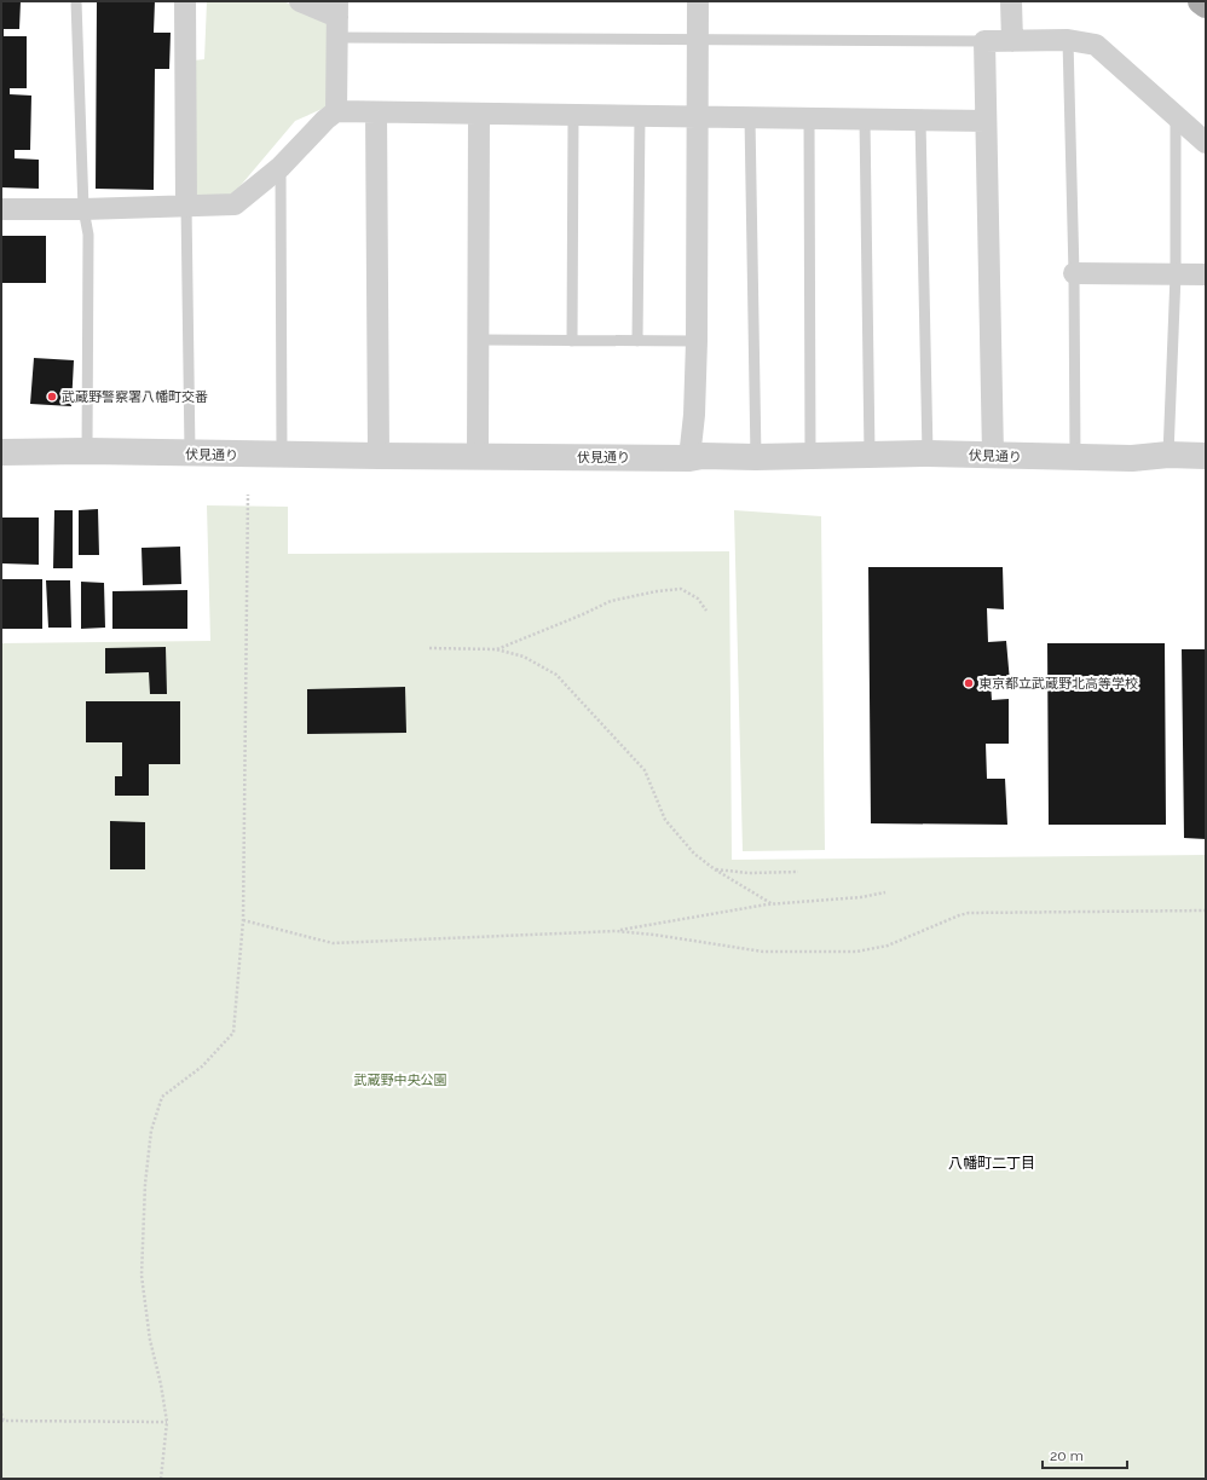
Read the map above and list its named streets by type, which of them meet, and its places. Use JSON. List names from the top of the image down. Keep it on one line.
{"streets":{"street":["伏見通り"]},"districts":["八幡町二丁目"],"parks":["武蔵野中央公園"],"places":["武蔵野警察署八幡町交番","東京都立武蔵野北高等学校"],"scale_bar":"20 m"}
